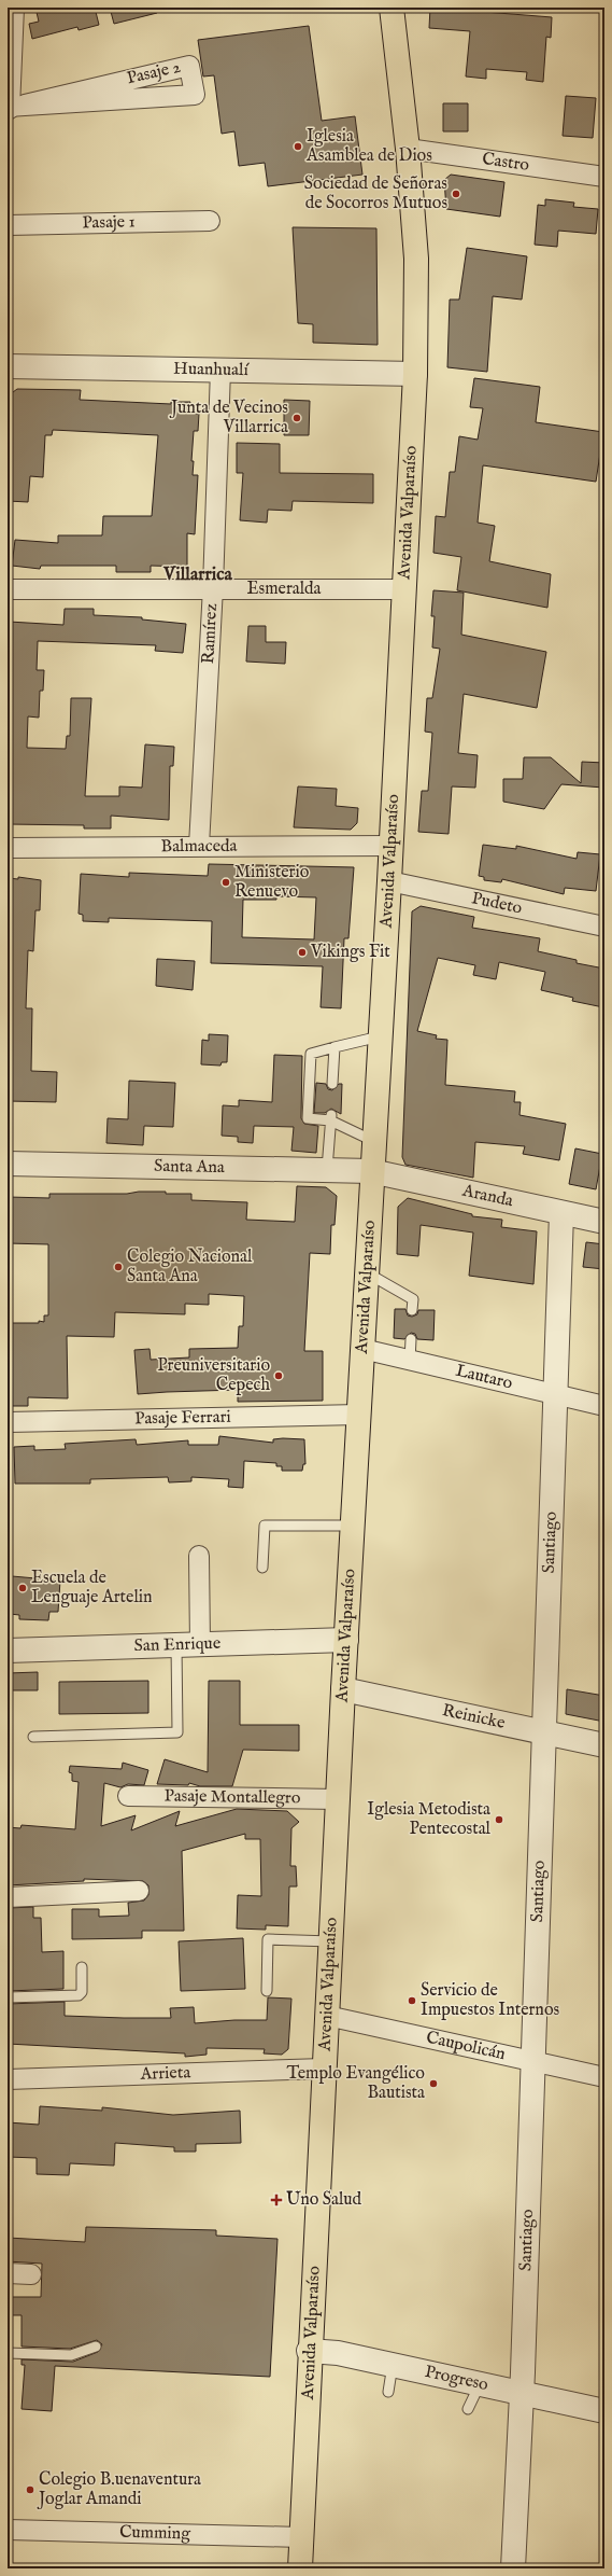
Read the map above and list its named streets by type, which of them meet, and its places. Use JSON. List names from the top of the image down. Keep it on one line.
{"streets":{"main road":["Avenida Valparaíso"],"street":["Pasaje 2","Castro","Pasaje 1","Huanhualí","Esmeralda","Ramírez","Balmaceda","Pudeto","Santa Ana","Aranda","Lautaro","Pasaje Ferrari","Santiago","San Enrique","Reinicke","Pasaje Montallegro","Caupolicán","Arrieta","Progreso","Cumming"]},"crossings":[["Castro","Avenida Valparaíso"],["Huanhualí","Avenida Valparaíso"],["Huanhualí","Ramírez"],["Avenida Valparaíso","Esmeralda"],["Avenida Valparaíso","Balmaceda"],["Avenida Valparaíso","Pudeto"],["Avenida Valparaíso","Santa Ana"],["Avenida Valparaíso","Aranda"],["Avenida Valparaíso","Lautaro"],["Avenida Valparaíso","Pasaje Ferrari"],["Avenida Valparaíso","San Enrique"],["Avenida Valparaíso","Reinicke"],["Avenida Valparaíso","Pasaje Montallegro"],["Avenida Valparaíso","Caupolicán"],["Avenida Valparaíso","Arrieta"],["Avenida Valparaíso","Progreso"],["Avenida Valparaíso","Cumming"],["Esmeralda","Ramírez"],["Ramírez","Balmaceda"],["Santa Ana","Aranda"],["Aranda","Santiago"],["Lautaro","Santiago"],["Santiago","Reinicke"],["Santiago","Caupolicán"],["Santiago","Progreso"]],"districts":["Villarrica"],"places":{"other":["Iglesia Asamblea de Dios","Sociedad de Señoras de Socorros Mutuos","Junta de Vecinos Villarrica","Ministerio Renuevo","Vikings Fit","Colegio Nacional Santa Ana","Preuniversitario Cepech","Escuela de Lenguaje Artelin","Iglesia Metodista Pentecostal","Servicio de Impuestos Internos","Templo Evangélico Bautista","Colegio B.uenaventura Joglar Amandi"],"health":["Uno Salud"]}}
